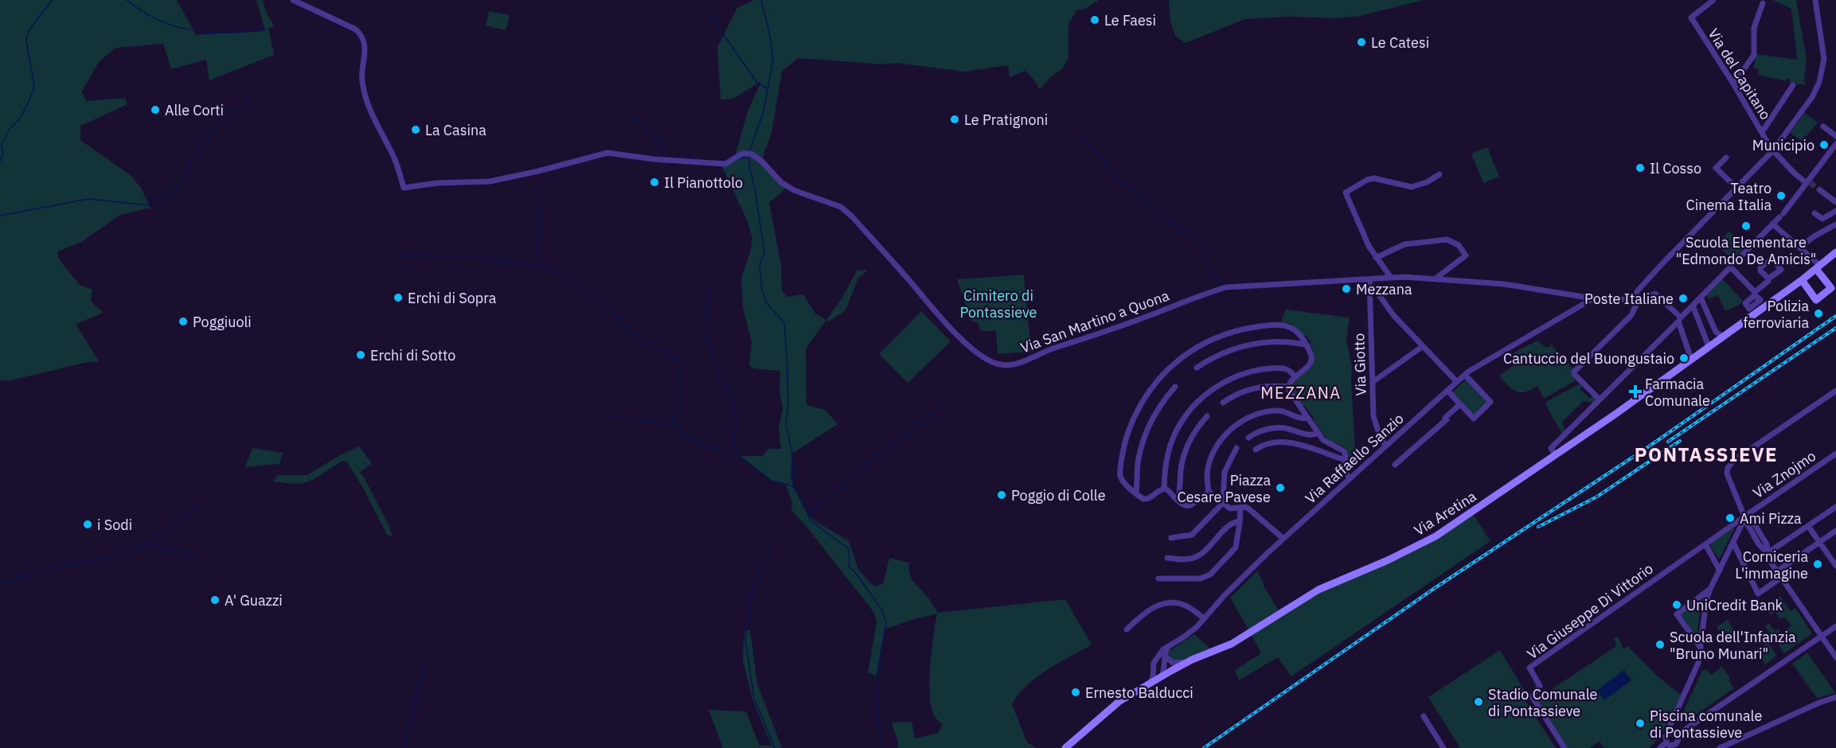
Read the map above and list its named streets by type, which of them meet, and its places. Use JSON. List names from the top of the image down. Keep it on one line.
{"streets":{"street":["Via del Capitano","Via San Martino a Quona","Via Giotto","Via Raffaello Sanzio","Via Znojmo","Via Aretina","Via Giuseppe Di Vittorio"]},"crossings":[["Via San Martino a Quona","Via Giotto"],["Via San Martino a Quona","Via Raffaello Sanzio"],["Via Giotto","Via Raffaello Sanzio"],["Via Raffaello Sanzio","Via Aretina"],["Via Znojmo","Via Giuseppe Di Vittorio"]],"districts":["MEZZANA","PONTASSIEVE"],"parks":["Cimitero di Pontassieve"],"places":{"other":["Le Faesi","Le Catesi","Alle Corti","Le Pratignoni","La Casina","Municipio","Il Cosso","Il Pianottolo","Teatro Cinema Italia","Scuola Elementare \"Edmondo De Amicis\"","Mezzana","Erchi di Sopra","Poste Italiane","Polizia ferroviaria","Poggiuoli","Erchi di Sotto","Cantuccio del Buongustaio","Piazza Cesare Pavese","Poggio di Colle","Ami Pizza","i Sodi","Corniceria L'immagine","A' Guazzi","UniCredit Bank","Scuola dell'Infanzia \"Bruno Munari\"","Ernesto Balducci","Stadio Comunale di Pontassieve","Piscina comunale di Pontassieve"],"health":["Farmacia Comunale"]}}
